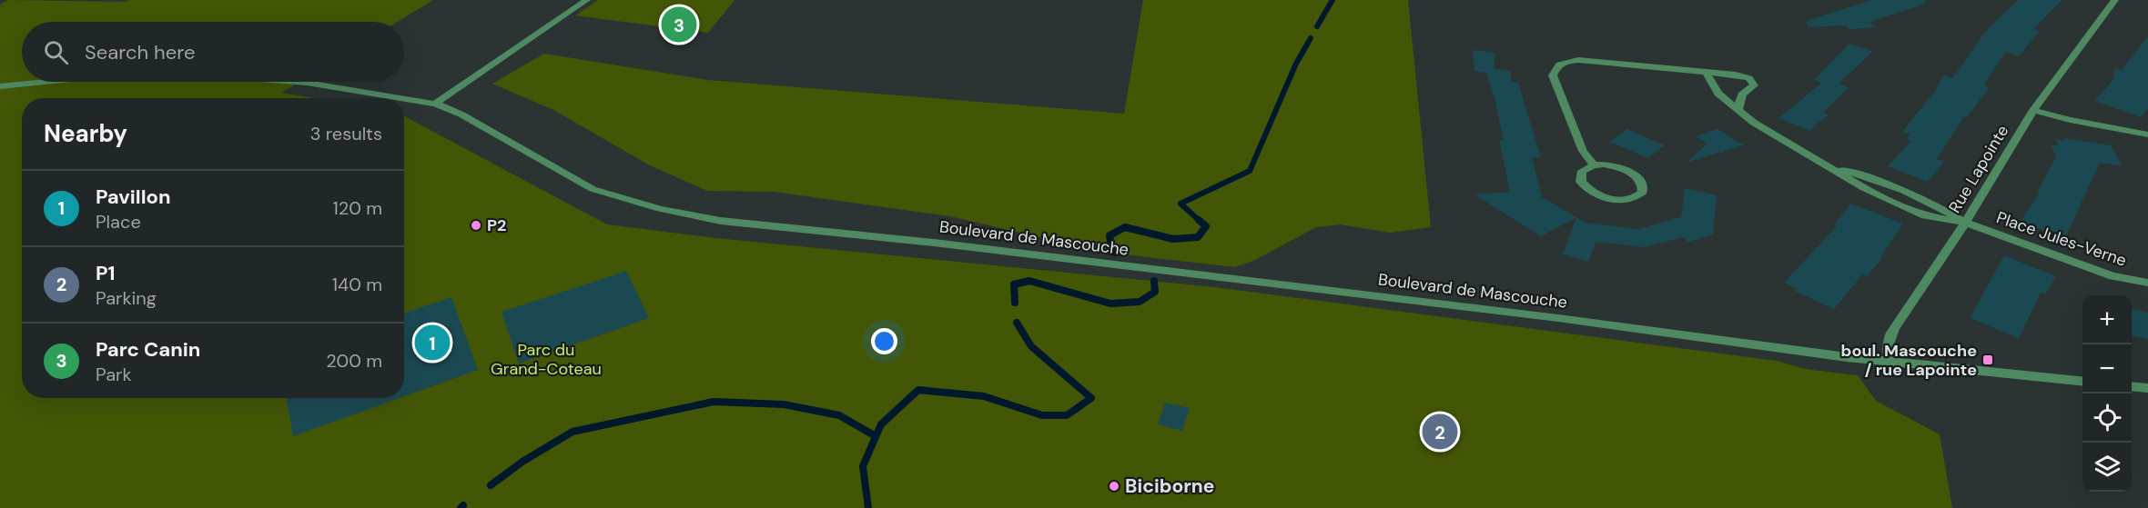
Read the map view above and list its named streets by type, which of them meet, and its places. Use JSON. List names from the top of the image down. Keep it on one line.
{"streets":{"street":["Rue Lapointe","Boulevard de Mascouche","Place Jules-Verne"]},"crossings":[["Rue Lapointe","Boulevard de Mascouche"],["Rue Lapointe","Place Jules-Verne"]],"parks":["Parc du Grand-Coteau"],"places":{"other":["P2","Biciborne"],"transit":["boul. Mascouche / rue Lapointe"]},"page":{"pins":["3","1","2"],"search":"Search here","heading":["Nearby","3 results"],"list":[{"mark":"1","name":"Pavillon","note":"Place","value":"120 m"},{"mark":"2","name":"P1","note":"Parking","value":"140 m"},{"mark":"3","name":"Parc Canin","note":"Park","value":"200 m"}],"map_buttons":["+","−"]}}
